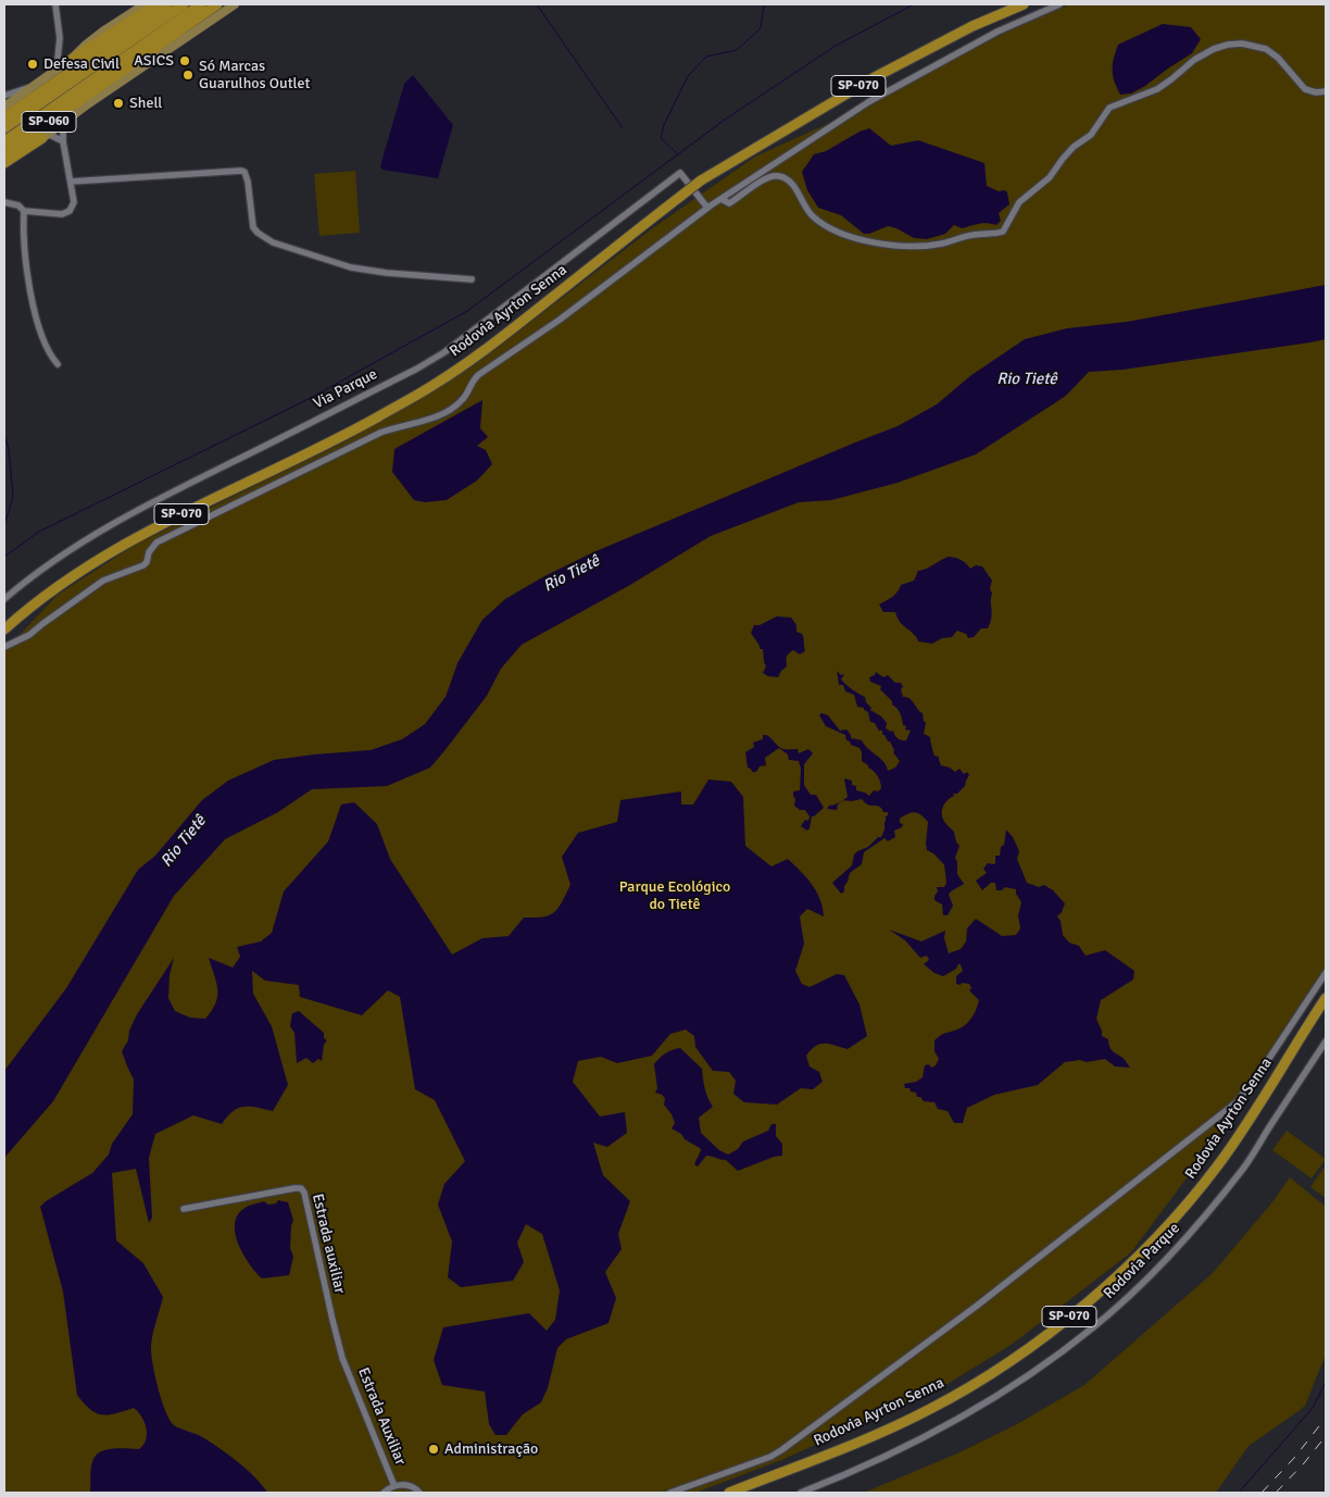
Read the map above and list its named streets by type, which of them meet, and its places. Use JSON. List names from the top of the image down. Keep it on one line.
{"streets":{"highway":["SP-070","SP-060","Rodovia Ayrton Senna"],"street":["Via Parque","Estrada auxiliar","Rodovia Parque","Estrada Auxiliar"]},"crossings":[["Estrada auxiliar","Estrada Auxiliar"]],"water":["Rio Tietê"],"parks":["Parque Ecológico do Tietê"],"places":["ASICS","Defesa Civil","Só Marcas Guarulhos Outlet","Shell","Administração"]}
